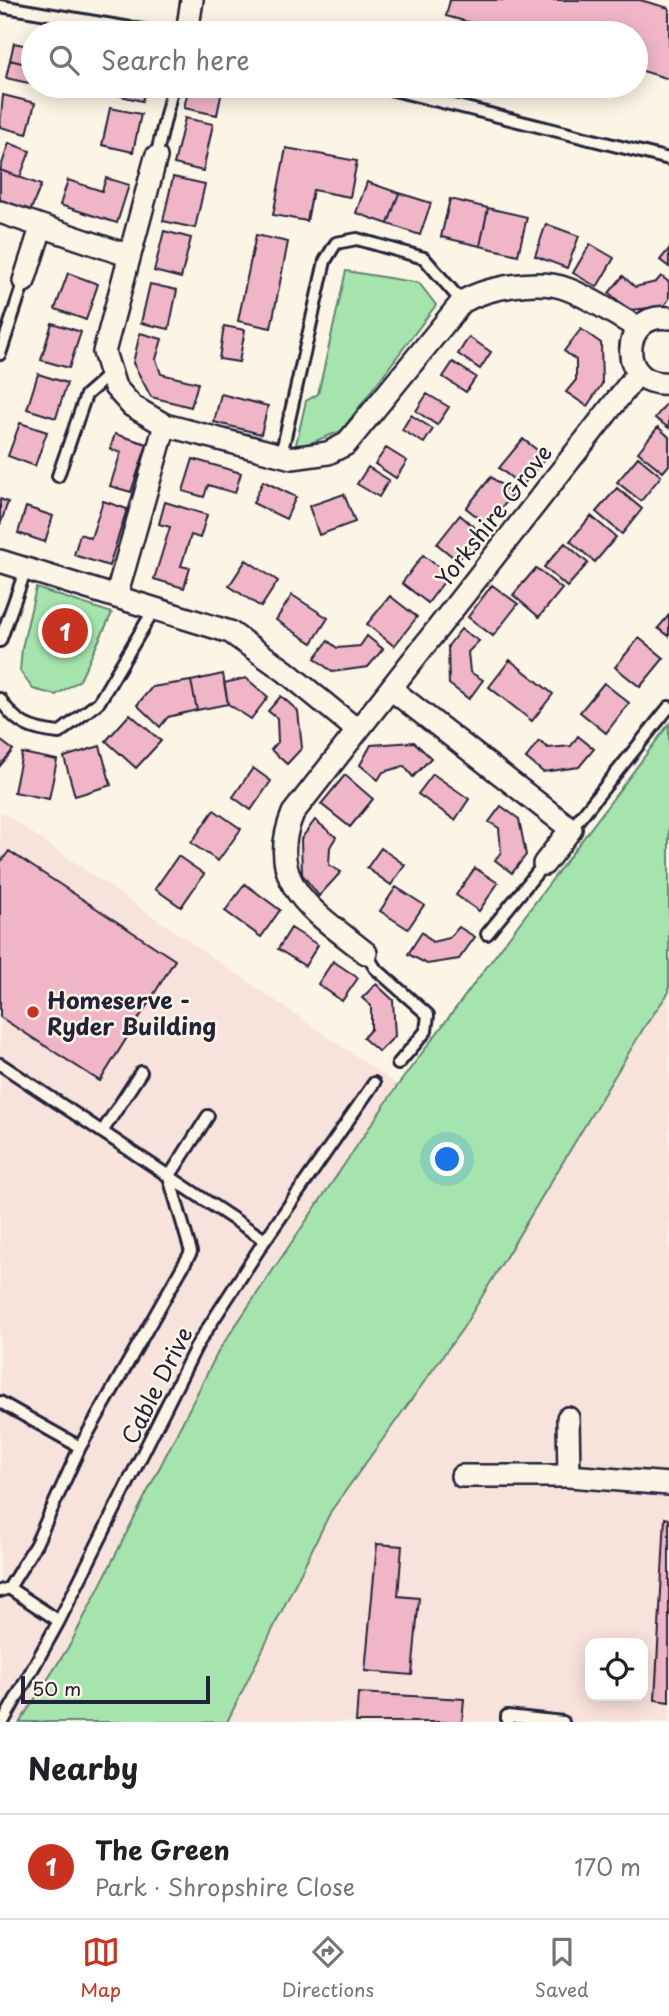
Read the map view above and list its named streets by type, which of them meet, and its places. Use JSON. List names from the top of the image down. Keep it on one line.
{"streets":{"street":["Yorkshire Grove"],"lane":["Cable Drive"]},"places":["Homeserve - Ryder Building"],"scale_bar":"50 m","page":{"search":"Search here","pins":"1","scale":"50 m","heading":"Nearby","list":[{"mark":"1","name":"The Green","note":"Park · Shropshire Close","value":"170 m"}],"nav":["Map","Directions","Saved"]}}
